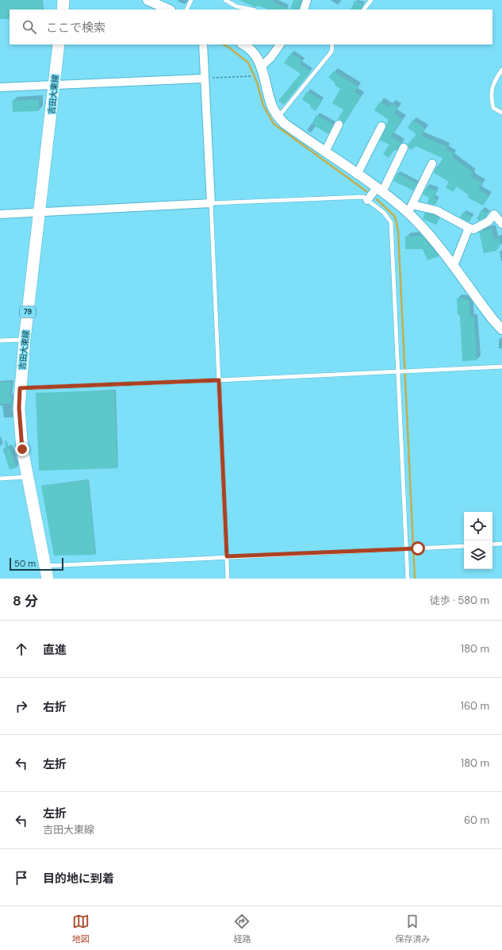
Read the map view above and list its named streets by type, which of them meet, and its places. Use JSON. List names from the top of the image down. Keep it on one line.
{"streets":{"main road":["吉田大東線","79"]},"scale_bar":"50 m","page":{"search":"ここで検索","scale":"50 m","heading":["8 分","徒歩 · 580 m"],"list":[["直進","180 m"],["右折","160 m"],["左折","180 m"],["左折","吉田大東線","60 m"],"目的地に到着"],"nav":["地図","経路","保存済み"]}}
